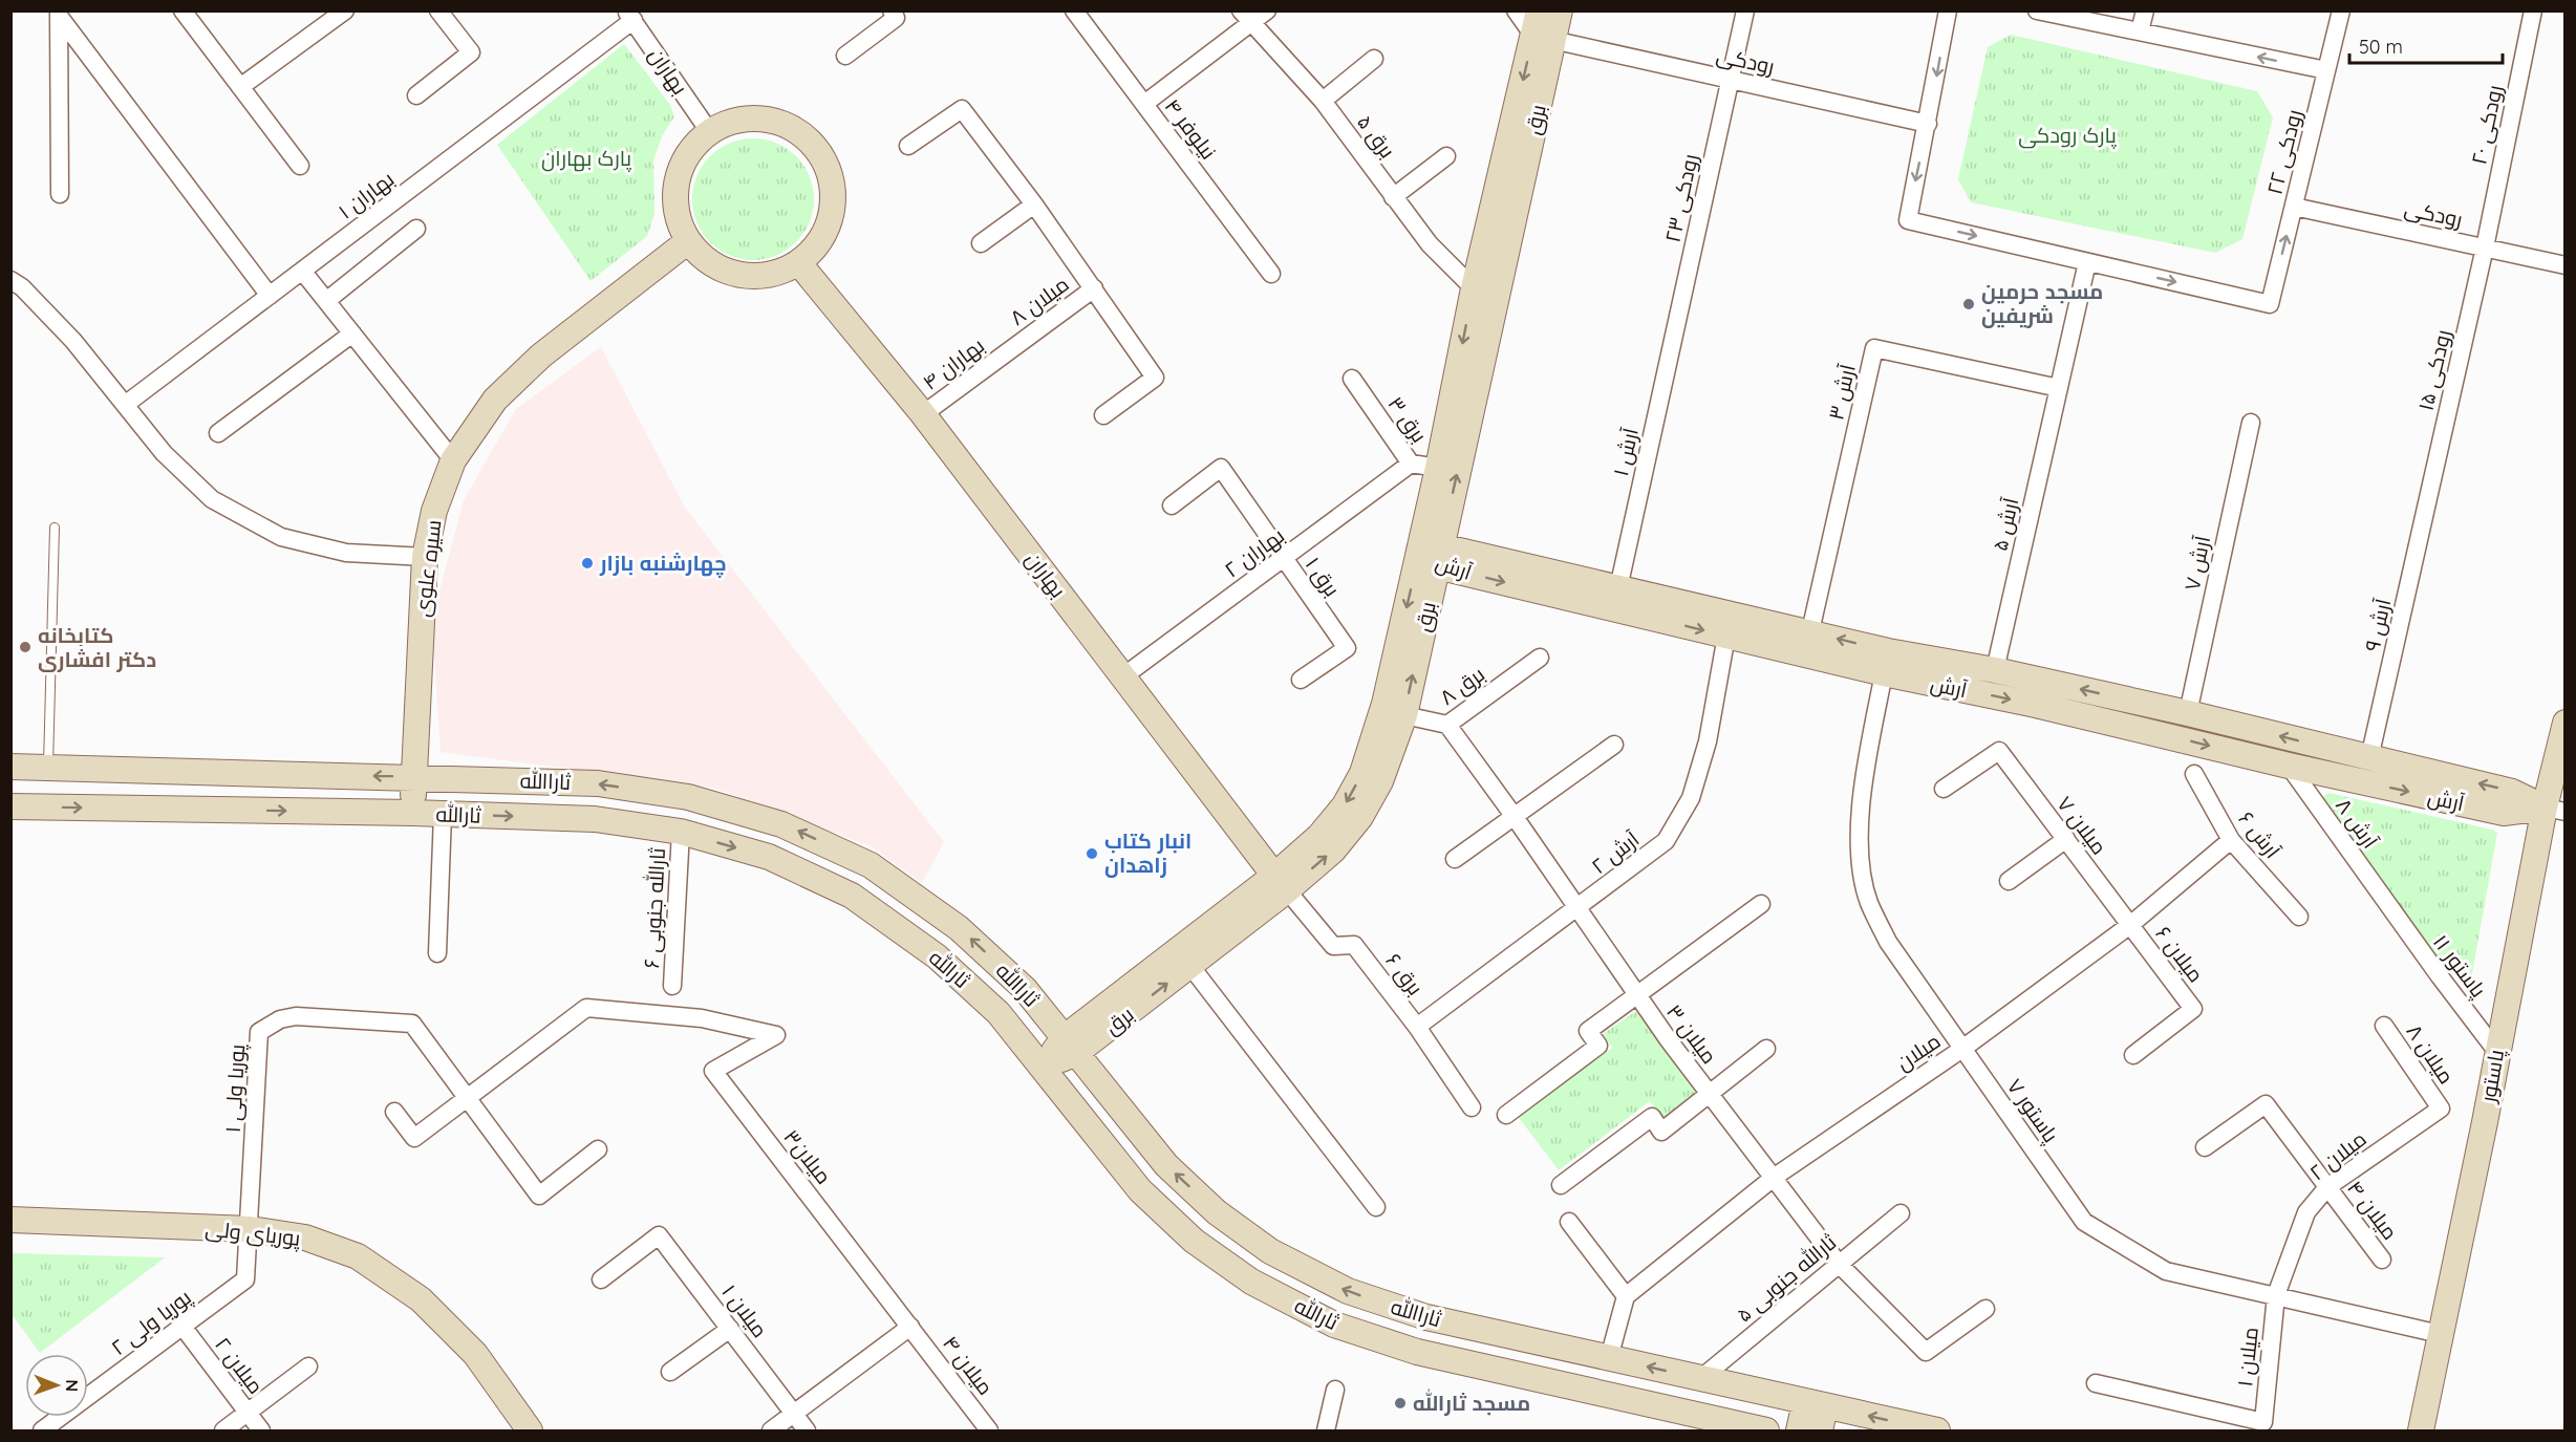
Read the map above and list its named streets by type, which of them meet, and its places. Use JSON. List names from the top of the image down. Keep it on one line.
{"streets":{"street":["رودکی","بهاران","برق","رودکی ۲۰","نیلوفر ۴","برق ۵","رودکی ۲۲","بهاران ۱","رودکی ۲۳","میلان ۸","بهاران ۴","رودکی ۱۵","آرش ۳","برق ۳","آرش ۱","آرش ۵","بهاران ۲","آرش ۷","آرش","سیره علوی","برق ۱","آرش ۹","برق ۸","ثاراالله","ثارالله","آرش ۸","میلان ۷","آرش ۶","آرش ۲","ثارالله جنوبی ۶","میلان ۶","پاستور ۱۱","برق ۶","میلان ۳","میلان","پاستور","پوریا ولی ۱","پاستور ۷","میلان ۲","میلان۳","میلان ۴","پوریای ولی","ثارالله جنوبی ۵","میلان ۱","پوریا ولی ۲"]},"crossings":[["رودکی","برق"],["رودکی","رودکی ۲۰"],["رودکی","رودکی ۲۲"],["رودکی","رودکی ۲۳"],["رودکی","رودکی ۱۵"],["بهاران","برق"],["بهاران","بهاران ۱"],["بهاران","بهاران ۴"],["بهاران","بهاران ۲"],["بهاران","سیره علوی"],["بهاران","برق ۶"],["برق","برق ۵"],["برق","برق ۳"],["برق","آرش"],["برق","برق ۸"],["برق","ثاراالله"],["برق","برق ۶"],["رودکی ۲۰","رودکی ۱۵"],["رودکی ۲۲","آرش ۵"],["رودکی ۲۳","آرش ۱"],["میلان ۸","بهاران ۴"],["میلان ۸","میلان ۲"],["رودکی ۱۵","آرش ۹"],["آرش ۳","آرش ۵"],["آرش ۳","آرش"],["برق ۳","بهاران ۲"],["آرش ۱","آرش"],["آرش ۵","آرش"],["بهاران ۲","برق ۱"],["آرش ۷","آرش"],["آرش","آرش ۹"],["آرش","آرش ۸"],["آرش","آرش ۲"],["آرش","پاستور"],["آرش","پاستور ۷"],["سیره علوی","ثاراالله"],["سیره علوی","ثارالله"],["برق ۸","میلان ۳"],["ثاراالله","ثارالله جنوبی ۵"],["ثارالله","ثارالله جنوبی ۶"],["آرش ۸","پاستور ۱۱"],["میلان ۷","میلان ۶"],["میلان ۷","میلان"],["آرش ۶","میلان"],["آرش ۲","برق ۶"],["آرش ۲","میلان ۳"],["میلان ۶","میلان"],["پاستور ۱۱","پاستور"],["میلان ۳","میلان"],["میلان ۳","ثارالله جنوبی ۵"],["میلان","پاستور ۷"],["پاستور","پاستور ۷"],["پوریا ولی ۱","میلان۳"],["پوریا ولی ۱","پوریای ولی"],["پوریا ولی ۱","پوریا ولی ۲"],["پاستور ۷","میلان ۲"],["پاستور ۷","میلان ۱"],["میلان ۲","میلان ۴"],["میلان ۲","میلان ۱"],["میلان ۲","پوریا ولی ۲"],["میلان۳","میلان ۴"],["پوریای ولی","پوریا ولی ۲"]],"one_way":["ثاراالله","ثارالله"],"parks":["پارک رودکی","پارک بهاران"],"places":["مسجد حرمین شریفین","چهارشنبه بازار","کتابخانه دکتر افشاری","انبار کتاب زاهدان","مسجد ثارالله"],"scale_bar":"50 m","north":"right"}
